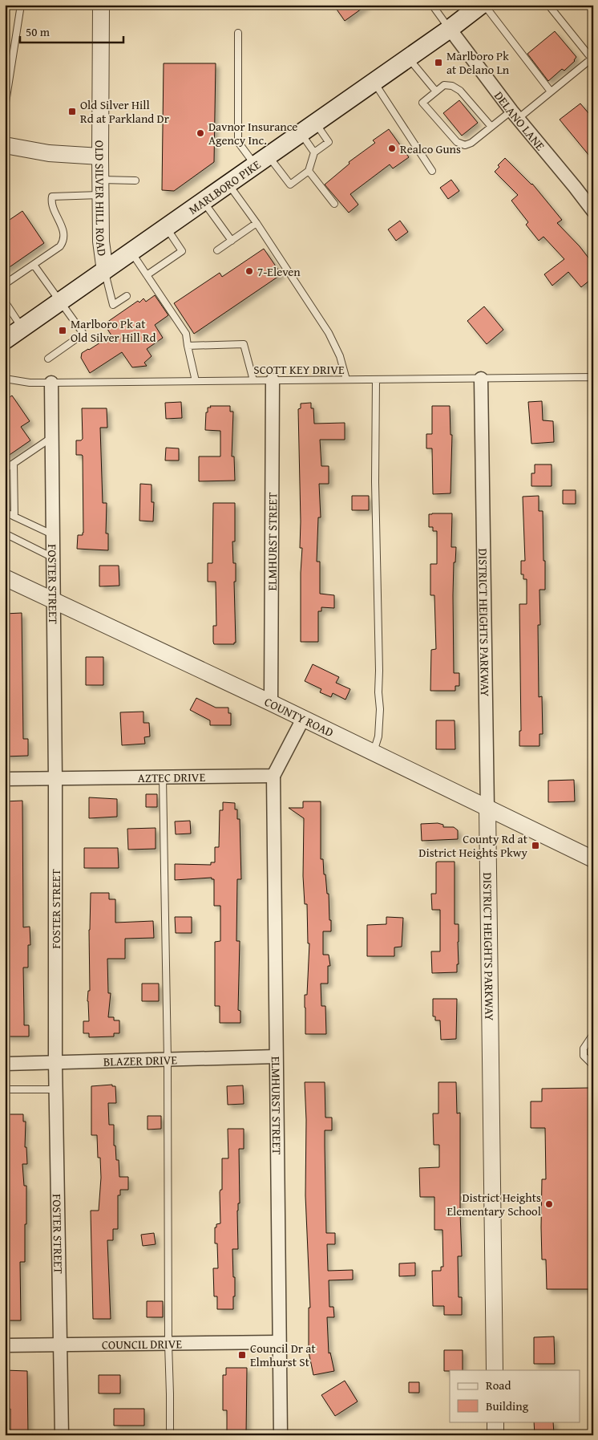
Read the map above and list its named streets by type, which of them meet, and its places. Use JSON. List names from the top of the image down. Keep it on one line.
{"streets":{"main road":["MARLBORO PIKE"],"street":["DELANO LANE","OLD SILVER HILL ROAD","ELMHURST STREET","FOSTER STREET","DISTRICT HEIGHTS PARKWAY","COUNTY ROAD","AZTEC DRIVE","BLAZER DRIVE","COUNCIL DRIVE"],"lane":["SCOTT KEY DRIVE"]},"crossings":[["DELANO LANE","MARLBORO PIKE"],["MARLBORO PIKE","OLD SILVER HILL ROAD"],["SCOTT KEY DRIVE","ELMHURST STREET"],["SCOTT KEY DRIVE","FOSTER STREET"],["SCOTT KEY DRIVE","DISTRICT HEIGHTS PARKWAY"],["ELMHURST STREET","COUNTY ROAD"],["ELMHURST STREET","AZTEC DRIVE"],["ELMHURST STREET","BLAZER DRIVE"],["ELMHURST STREET","COUNCIL DRIVE"],["FOSTER STREET","COUNTY ROAD"],["FOSTER STREET","AZTEC DRIVE"],["FOSTER STREET","BLAZER DRIVE"],["FOSTER STREET","COUNCIL DRIVE"],["DISTRICT HEIGHTS PARKWAY","COUNTY ROAD"]],"places":{"transit":["Marlboro Pk at Delano Ln","Old Silver Hill Rd at Parkland Dr","Marlboro Pk at Old Silver Hill Rd","County Rd at District Heights Pkwy","Council Dr at Elmhurst St"],"other":["Davnor Insurance Agency Inc.","Realco Guns","7-Eleven","District Heights Elementary School"]},"legend":["Road","Building"],"scale_bar":"50 m"}
